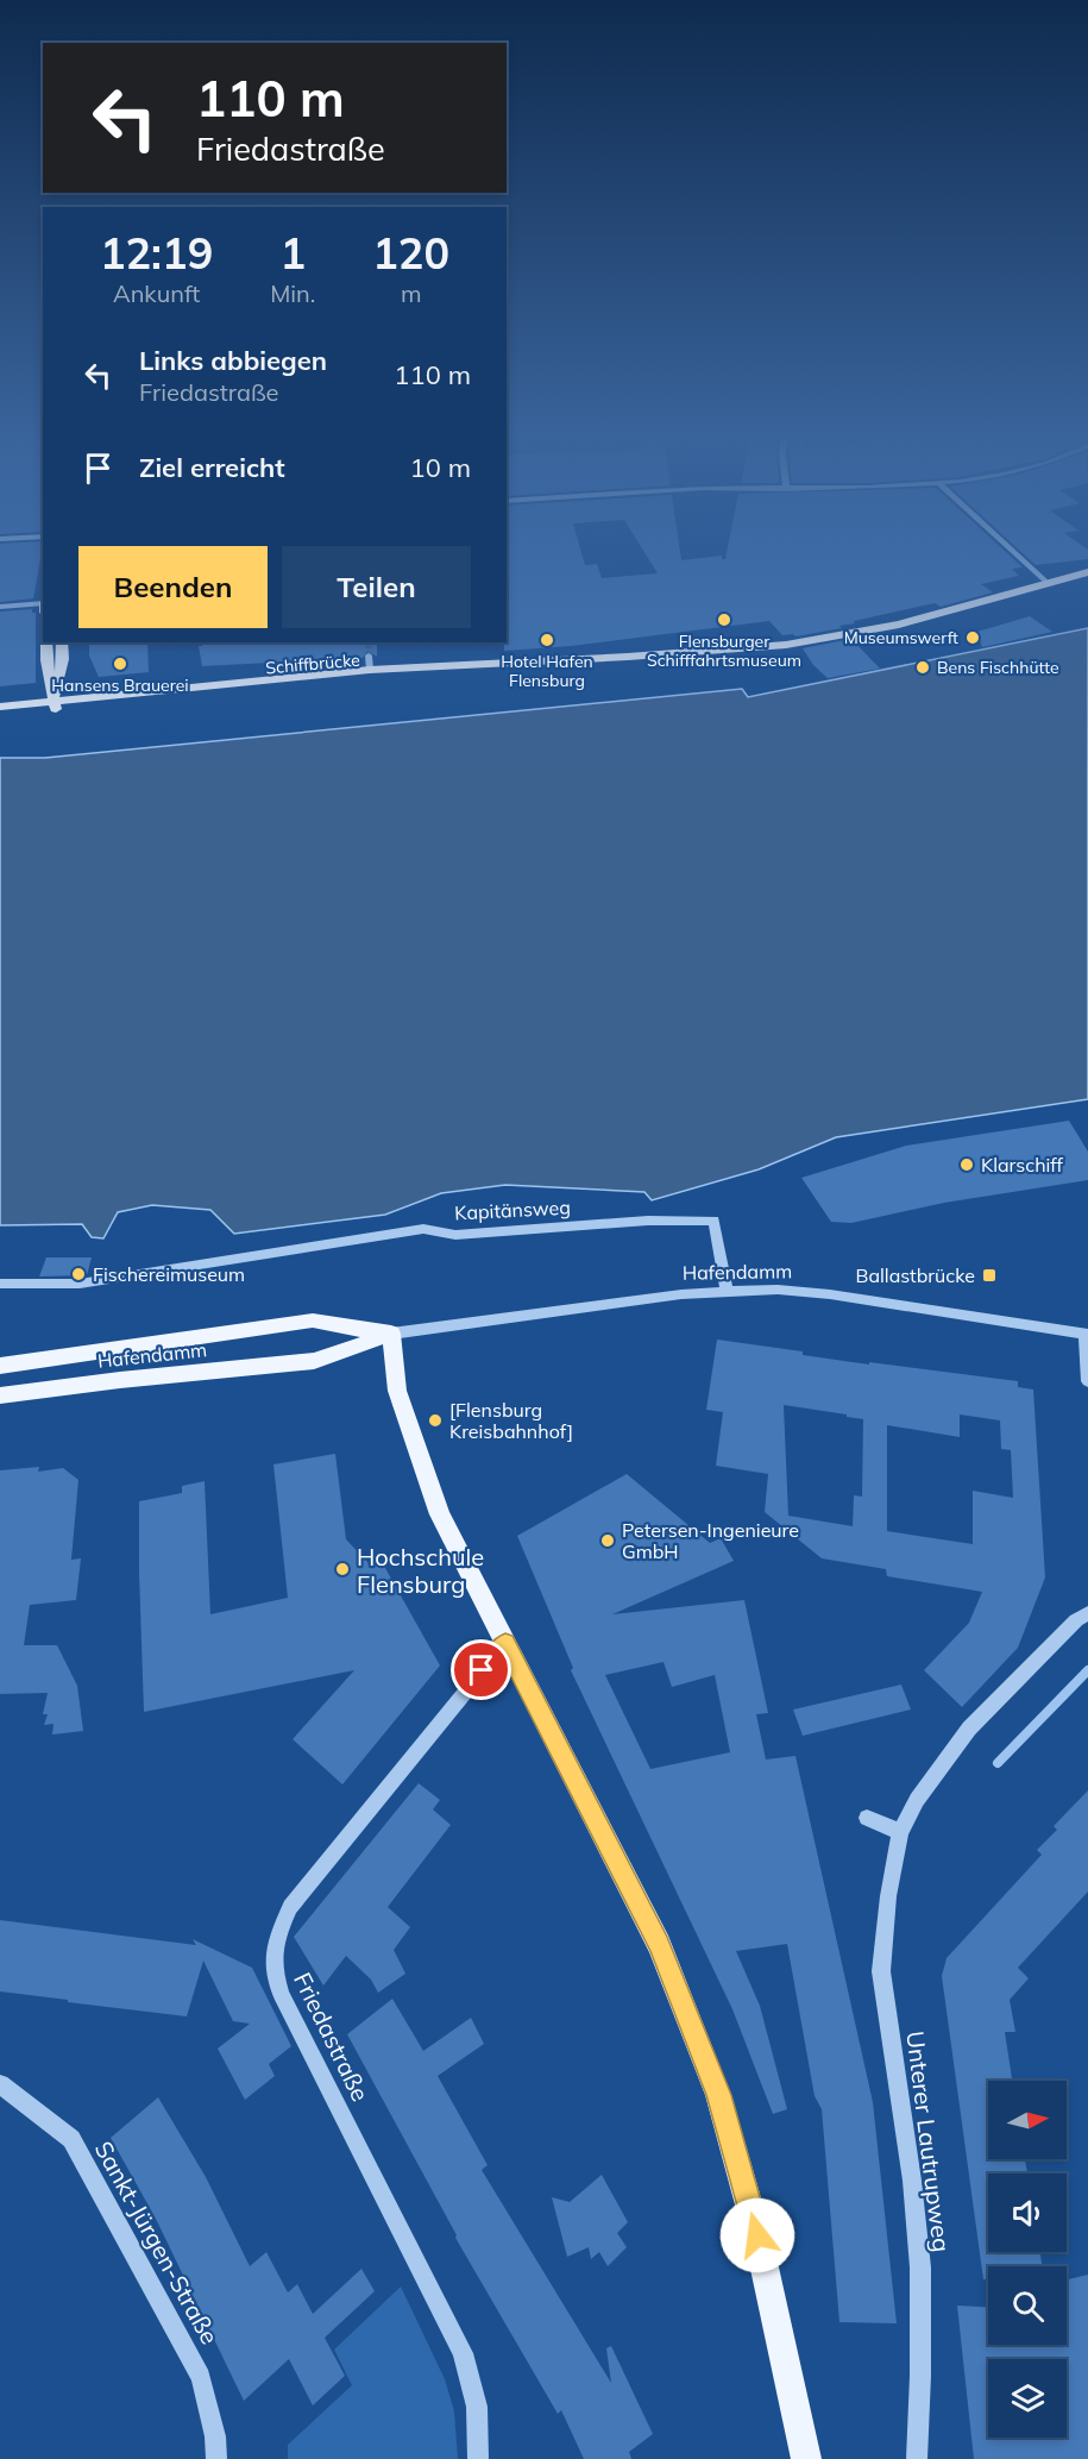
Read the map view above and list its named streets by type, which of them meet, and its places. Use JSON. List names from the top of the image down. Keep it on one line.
{"streets":{"main road":["Schiffbrücke","Hafendamm"],"street":["Kapitänsweg","Friedastraße","Unterer Lautrupweg","Sankt-Jürgen-Straße"]},"crossings":[["Kapitänsweg","Hafendamm"]],"places":{"other":["Flensburger Schifffahrtsmuseum","Museumswerft","Hotel Hafen Flensburg","Hansens Brauerei","Bens Fischhütte","Klarschiff","Fischereimuseum","[Flensburg Kreisbahnhof]","Petersen-Ingenieure GmbH","Hochschule Flensburg"],"transit":["Ballastbrücke"]},"north":"right","page":{"turn":["110 m","Friedastraße"],"eta":["12:19","Ankunft","1","Min.","120","m"],"list":[{"name":"Links abbiegen","note":"Friedastraße","value":"110 m"},{"name":"Ziel erreicht","value":"10 m"}],"buttons":["Beenden","Teilen"]}}
